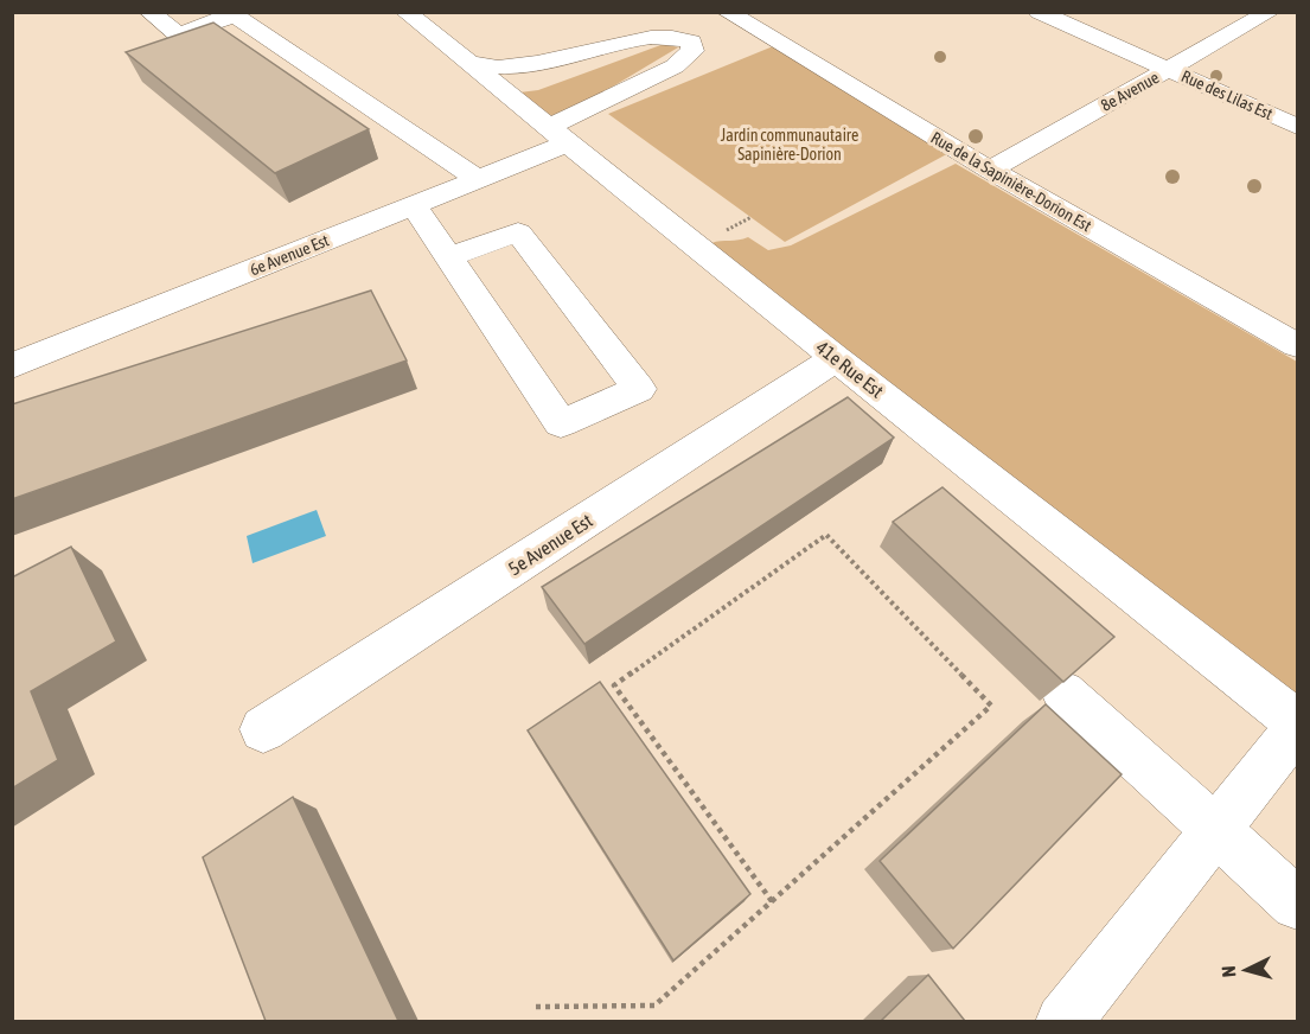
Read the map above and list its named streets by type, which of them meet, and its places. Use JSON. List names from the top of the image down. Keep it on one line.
{"streets":{"street":["8e Avenue","Rue des Lilas Est","Rue de la Sapinière-Dorion Est","6e Avenue Est","41e Rue Est","5e Avenue Est"]},"crossings":[["8e Avenue","Rue des Lilas Est"],["8e Avenue","Rue de la Sapinière-Dorion Est"],["6e Avenue Est","41e Rue Est"],["41e Rue Est","5e Avenue Est"]],"parks":["Jardin communautaire Sapinière-Dorion"],"north":"left"}
